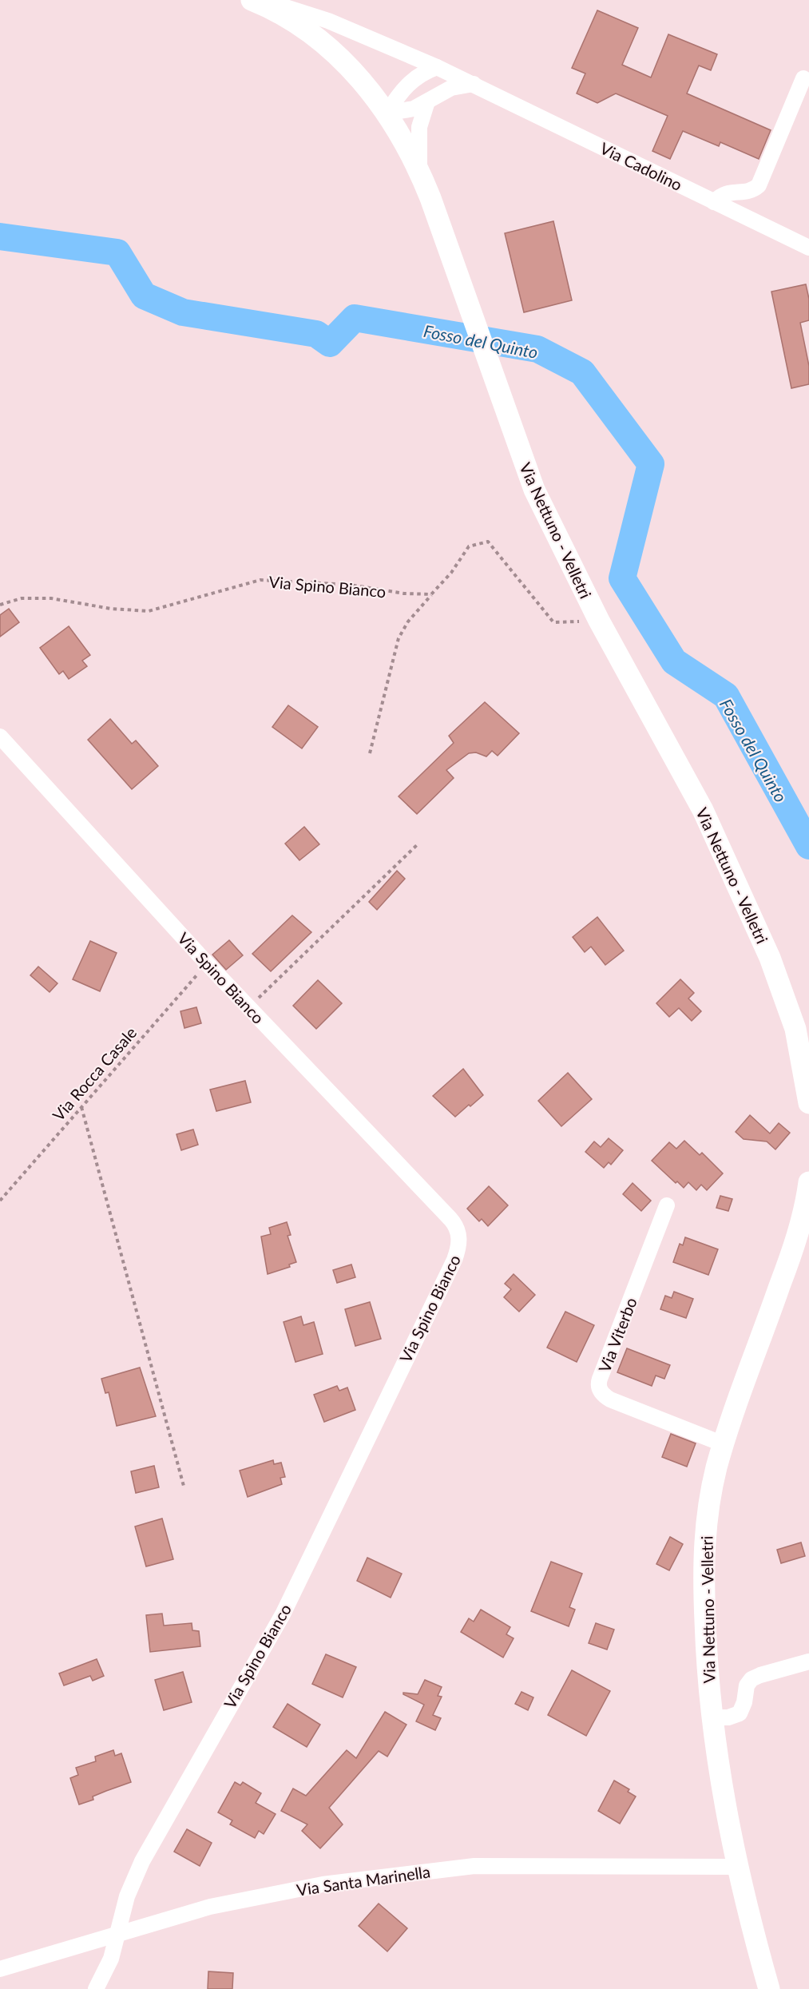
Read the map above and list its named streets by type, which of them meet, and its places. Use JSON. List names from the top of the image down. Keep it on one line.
{"streets":{"main road":["Via Nettuno - Velletri"],"street":["Via Cadolino","Via Spino Bianco","Via Viterbo","Via Santa Marinella"],"path":["Via Rocca Casale"]},"crossings":[["Via Nettuno - Velletri","Via Viterbo"],["Via Nettuno - Velletri","Via Santa Marinella"],["Via Spino Bianco","Via Rocca Casale"],["Via Spino Bianco","Via Santa Marinella"]],"water":["Fosso del Quinto"]}
